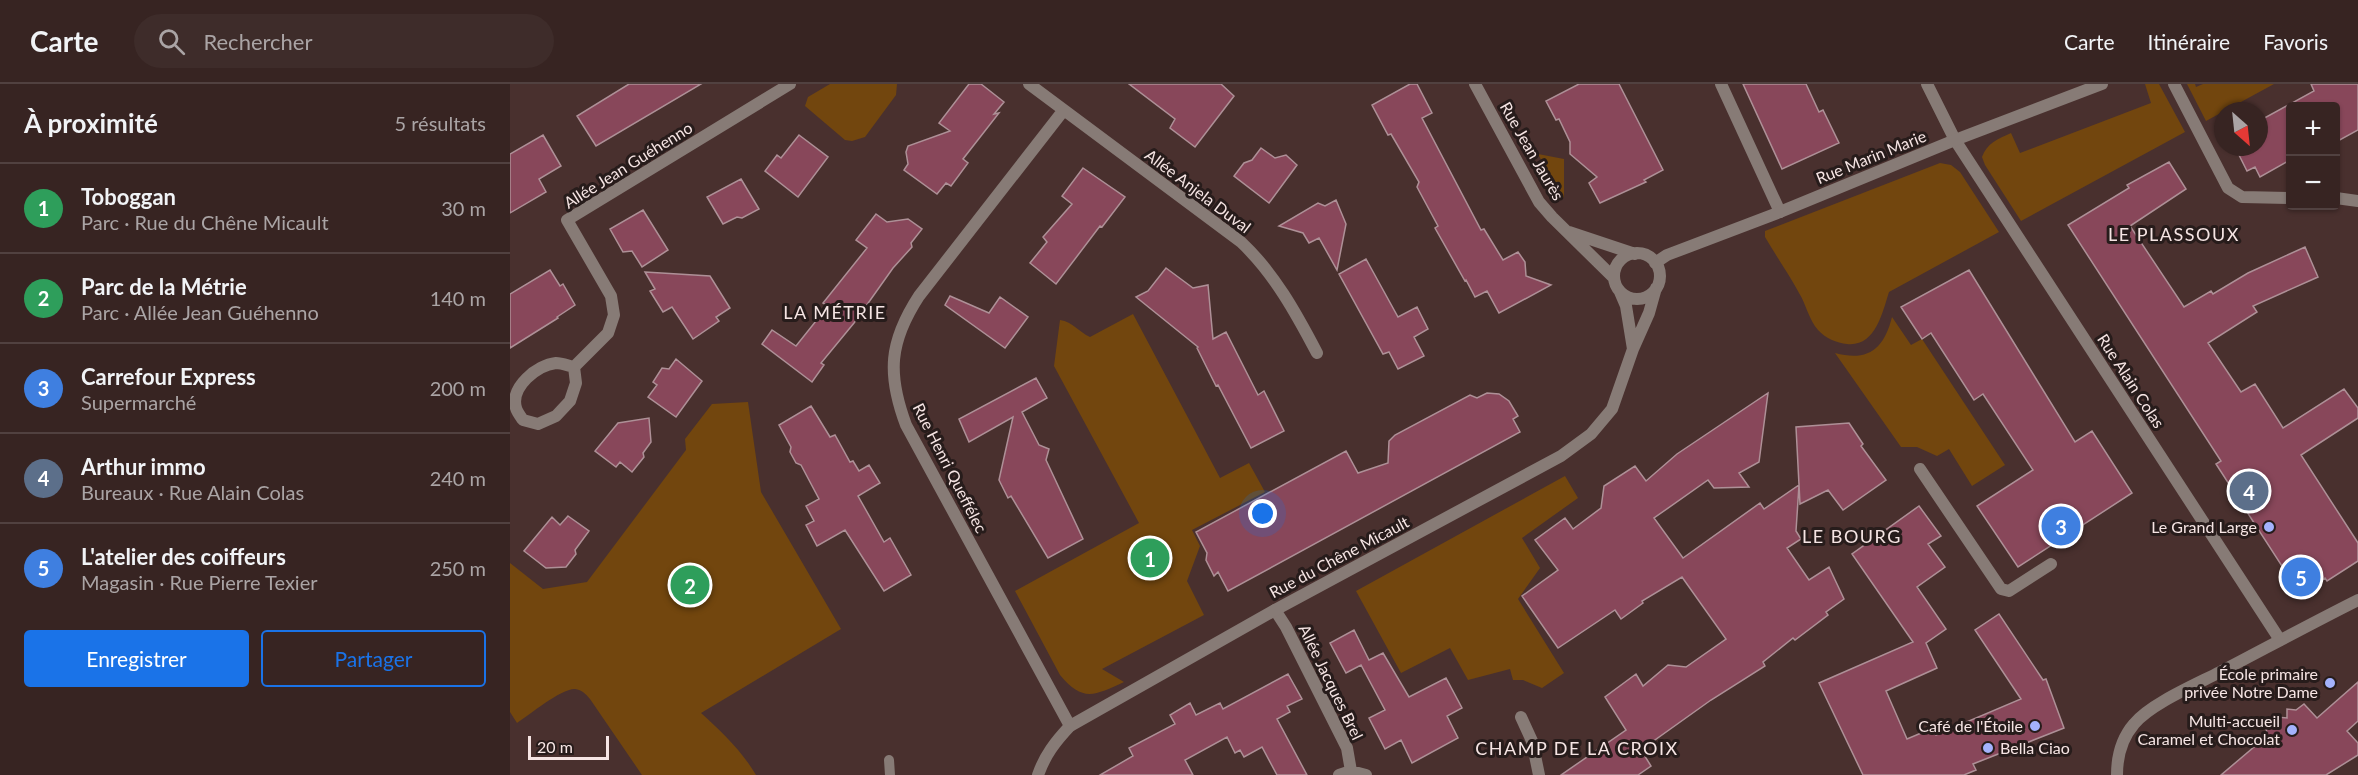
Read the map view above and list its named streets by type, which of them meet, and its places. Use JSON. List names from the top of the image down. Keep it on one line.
{"streets":{"street":["Rue Jean Jaurès","Rue Marin Marie","Allée Jean Guéhenno","Allée Anjela Duval","Rue Alain Colas","Rue Henri Queffélec","Rue du Chêne Micault","Allée Jacques Brel"]},"crossings":[["Rue Jean Jaurès","Rue Marin Marie"],["Rue Jean Jaurès","Rue du Chêne Micault"],["Rue Marin Marie","Rue Alain Colas"],["Rue Marin Marie","Rue du Chêne Micault"],["Allée Anjela Duval","Rue Henri Queffélec"],["Rue Henri Queffélec","Rue du Chêne Micault"],["Rue du Chêne Micault","Allée Jacques Brel"]],"districts":["LE PLASSOUX","LA MÉTRIE","LE BOURG","CHAMP DE LA CROIX"],"places":["Le Grand Large","École primaire privée Notre Dame","Café de l'Étoile","Multi-accueil Caramel et Chocolat","Bella Ciao"],"scale_bar":"20 m","north":"bottom right","page":{"header":"Carte","search":"Rechercher","nav":["Carte","Itinéraire","Favoris"],"heading":["À proximité","5 résultats"],"map_buttons":["+","−"],"list":[{"mark":"1","name":"Toboggan","note":"Parc · Rue du Chêne Micault","value":"30 m"},{"mark":"2","name":"Parc de la Métrie","note":"Parc · Allée Jean Guéhenno","value":"140 m"},{"mark":"3","name":"Carrefour Express","note":"Supermarché","value":"200 m"},{"mark":"4","name":"Arthur immo","note":"Bureaux · Rue Alain Colas","value":"240 m"},{"mark":"5","name":"L'atelier des coiffeurs","note":"Magasin · Rue Pierre Texier","value":"250 m"}],"pins":["4","3","1","5","2"],"buttons":["Enregistrer","Partager"],"scale":"20 m"}}
